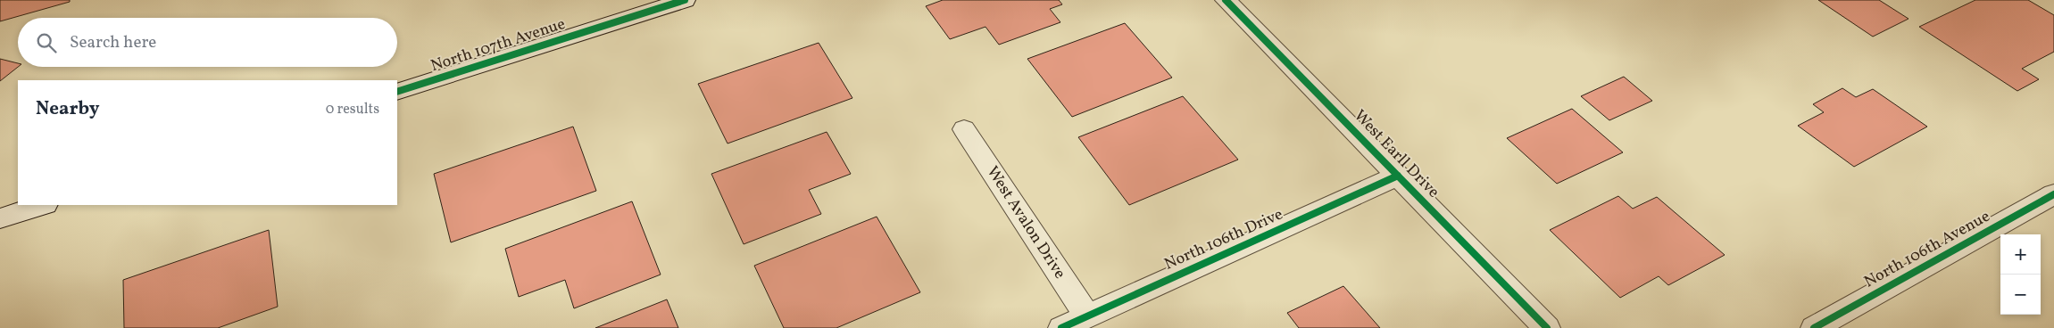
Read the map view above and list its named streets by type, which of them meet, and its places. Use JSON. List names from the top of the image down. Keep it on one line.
{"streets":{"street":["North 107th Avenue","West Earll Drive","West Avalon Drive","North 106th Drive","North 106th Avenue"]},"crossings":[["West Earll Drive","North 106th Drive"],["West Avalon Drive","North 106th Drive"]],"page":{"search":"Search here","heading":["Nearby","0 results"],"map_buttons":["+","−"]}}
